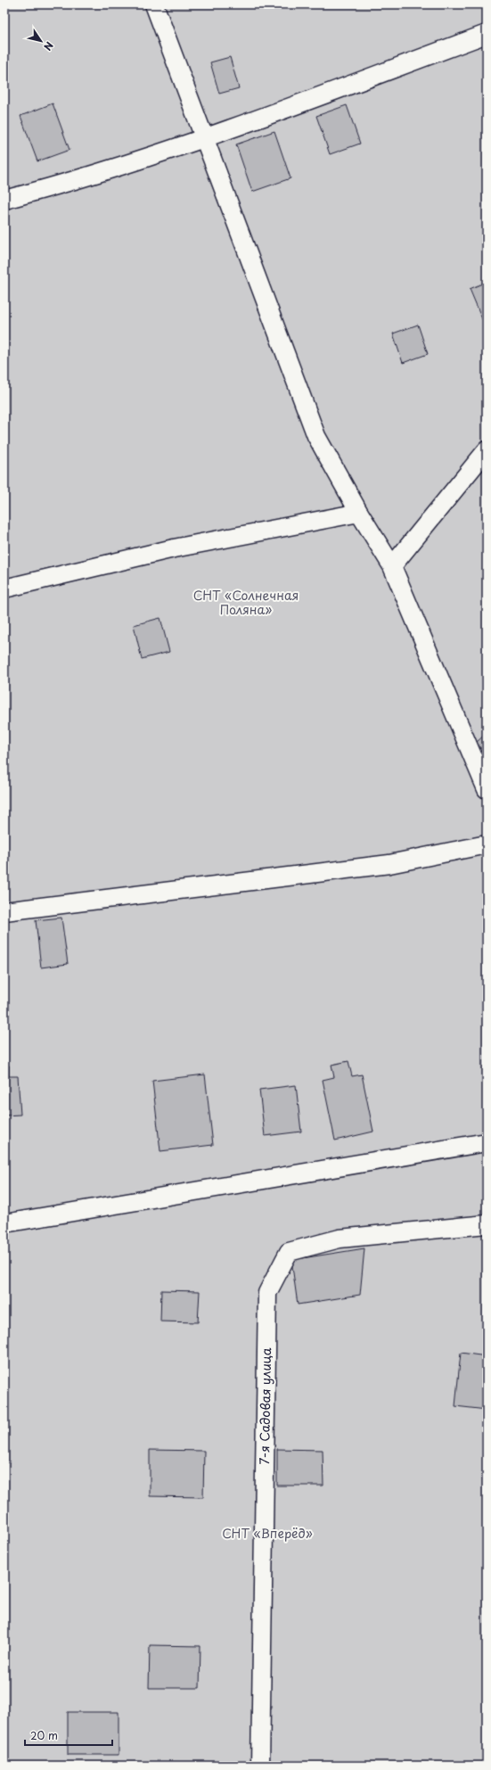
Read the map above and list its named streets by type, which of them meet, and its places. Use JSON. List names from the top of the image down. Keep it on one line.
{"streets":{"lane":["7-я Садовая улица"]},"parks":["СНТ «Солнечная Поляна»","СНТ «Вперёд»"],"scale_bar":"20 m","north":"bottom right"}
